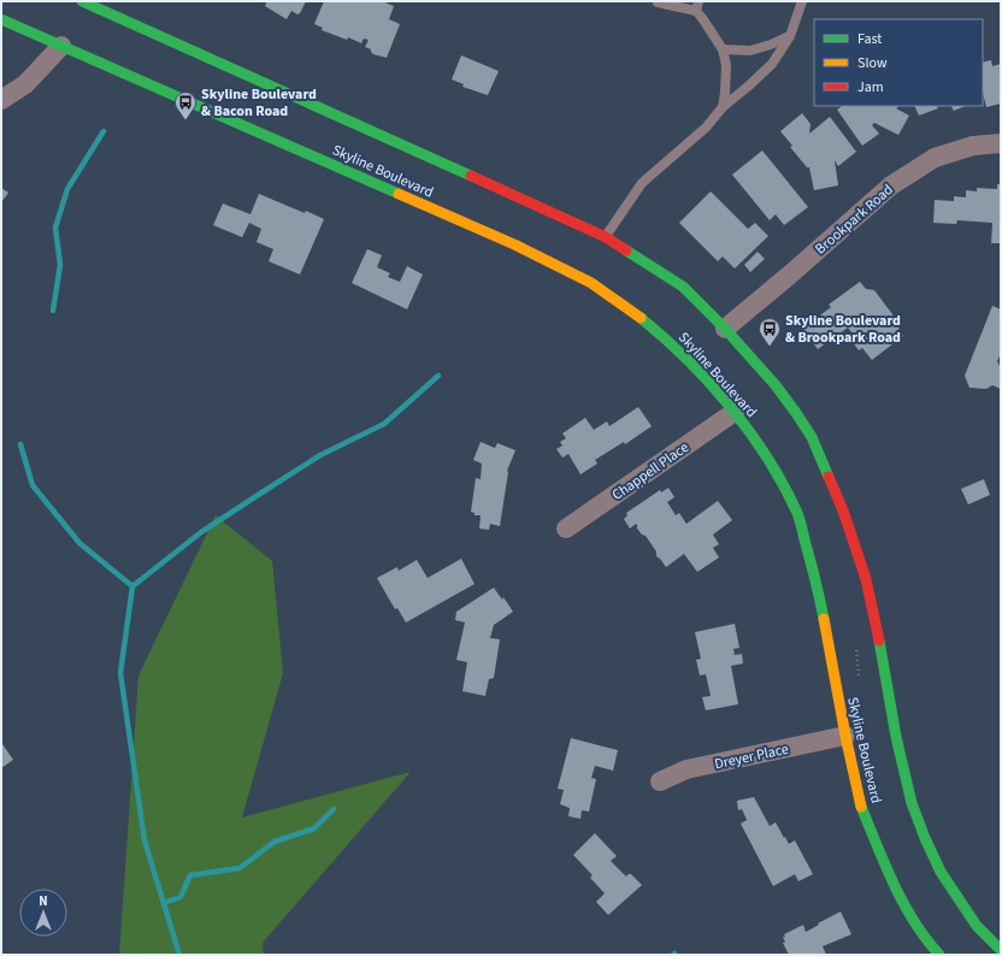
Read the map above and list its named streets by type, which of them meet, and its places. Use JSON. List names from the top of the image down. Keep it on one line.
{"streets":{"main road":["Skyline Boulevard"],"street":["Brookpark Road","Chappell Place","Dreyer Place"]},"crossings":[["Skyline Boulevard","Chappell Place"],["Skyline Boulevard","Dreyer Place"]],"places":{"bus stop":["Skyline Boulevard & Bacon Road","Skyline Boulevard & Brookpark Road"]},"legend":["Fast","Slow","Jam"],"north":"top"}
